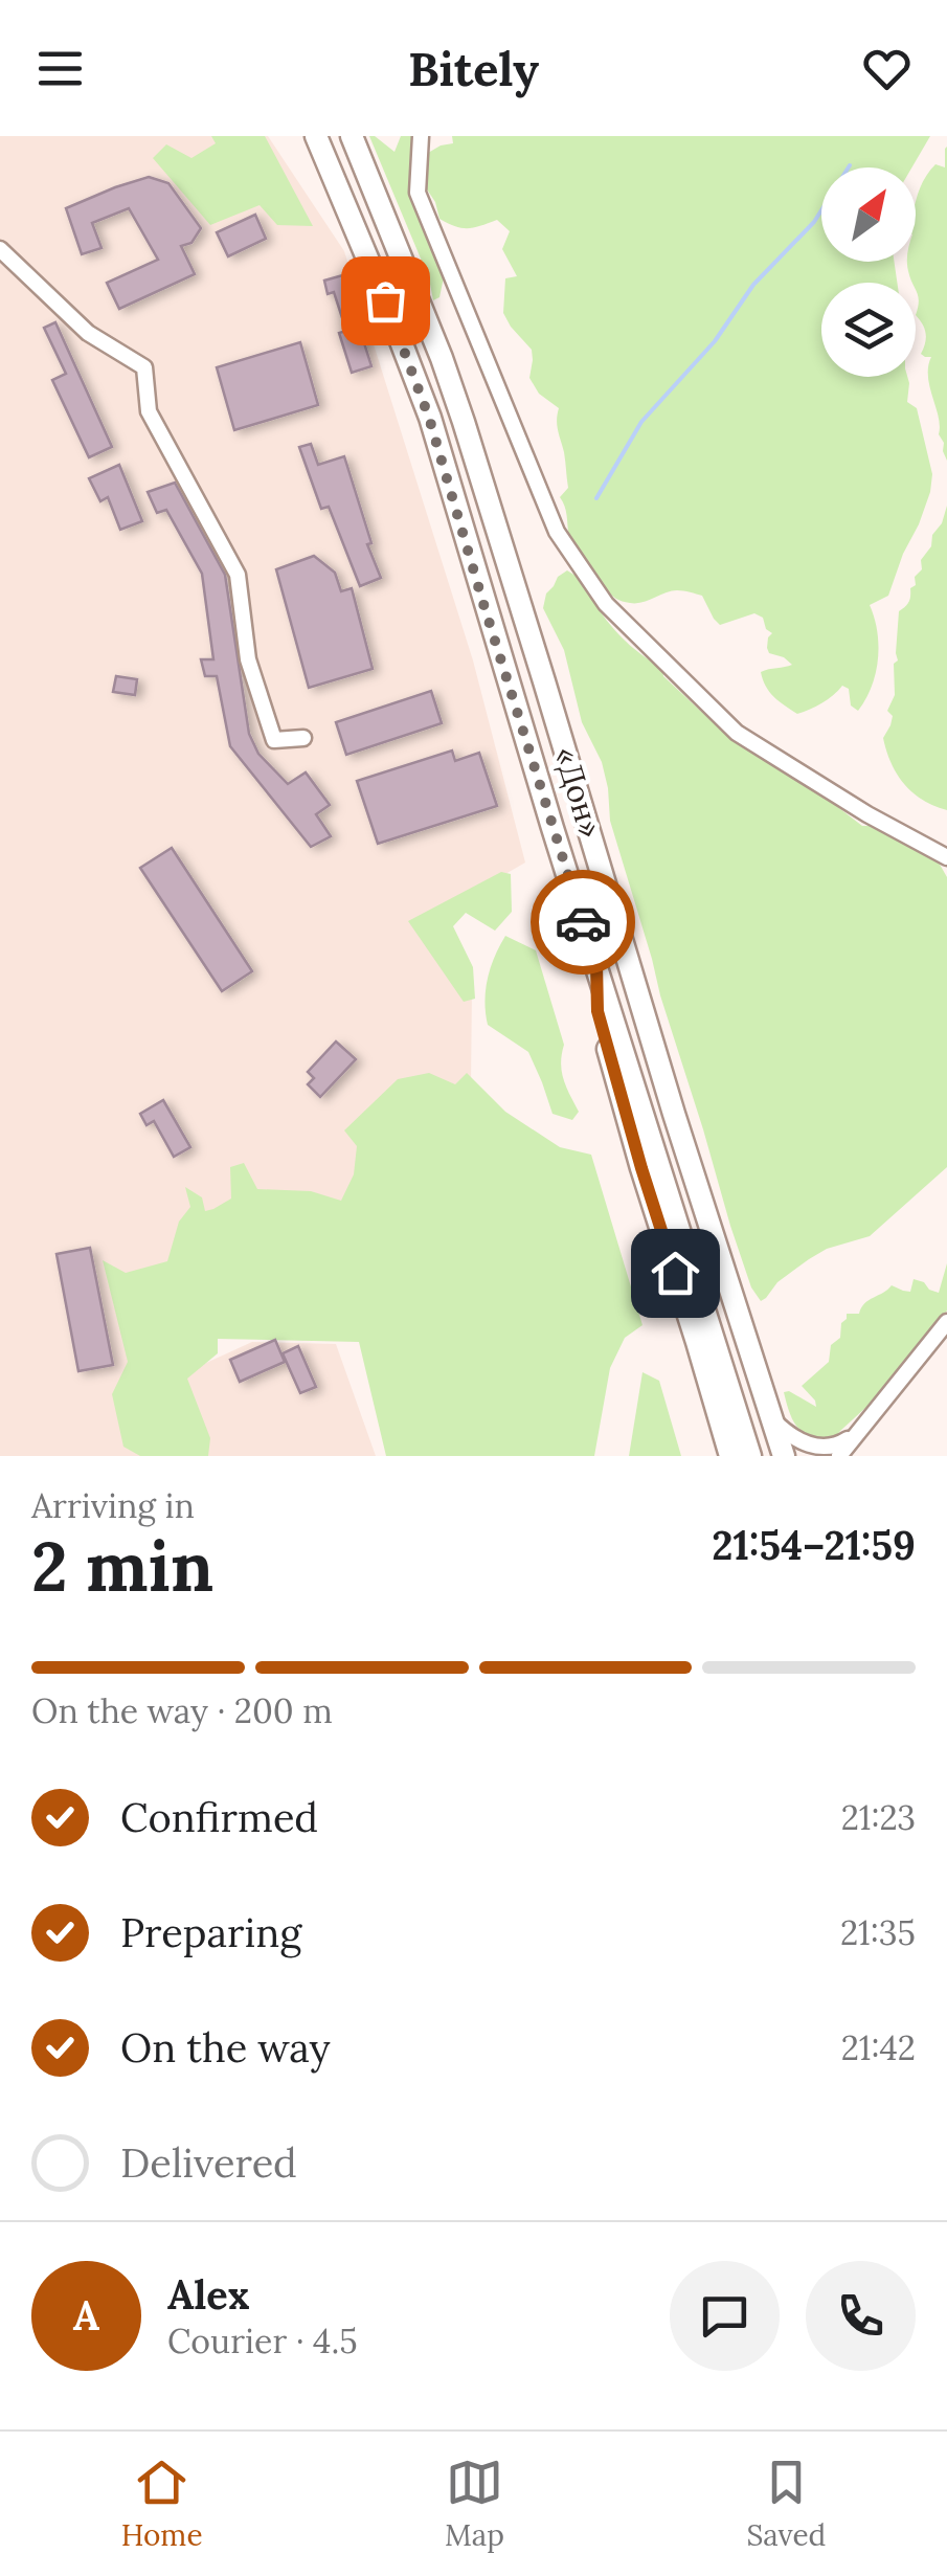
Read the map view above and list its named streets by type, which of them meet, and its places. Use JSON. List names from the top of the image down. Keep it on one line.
{"streets":{"highway":["«Дон»"]},"north":"top right","page":{"header":"Bitely","heading":["2 min","Arriving in","21:54–21:59"],"panel":["Alex","Courier · 4.5"],"bar":"On the way · 200 m","list":[["Confirmed","21:23"],["Preparing","21:35"],["On the way","21:42"],"Delivered"],"round":"A","tabs":["Home","Map","Saved"]}}
